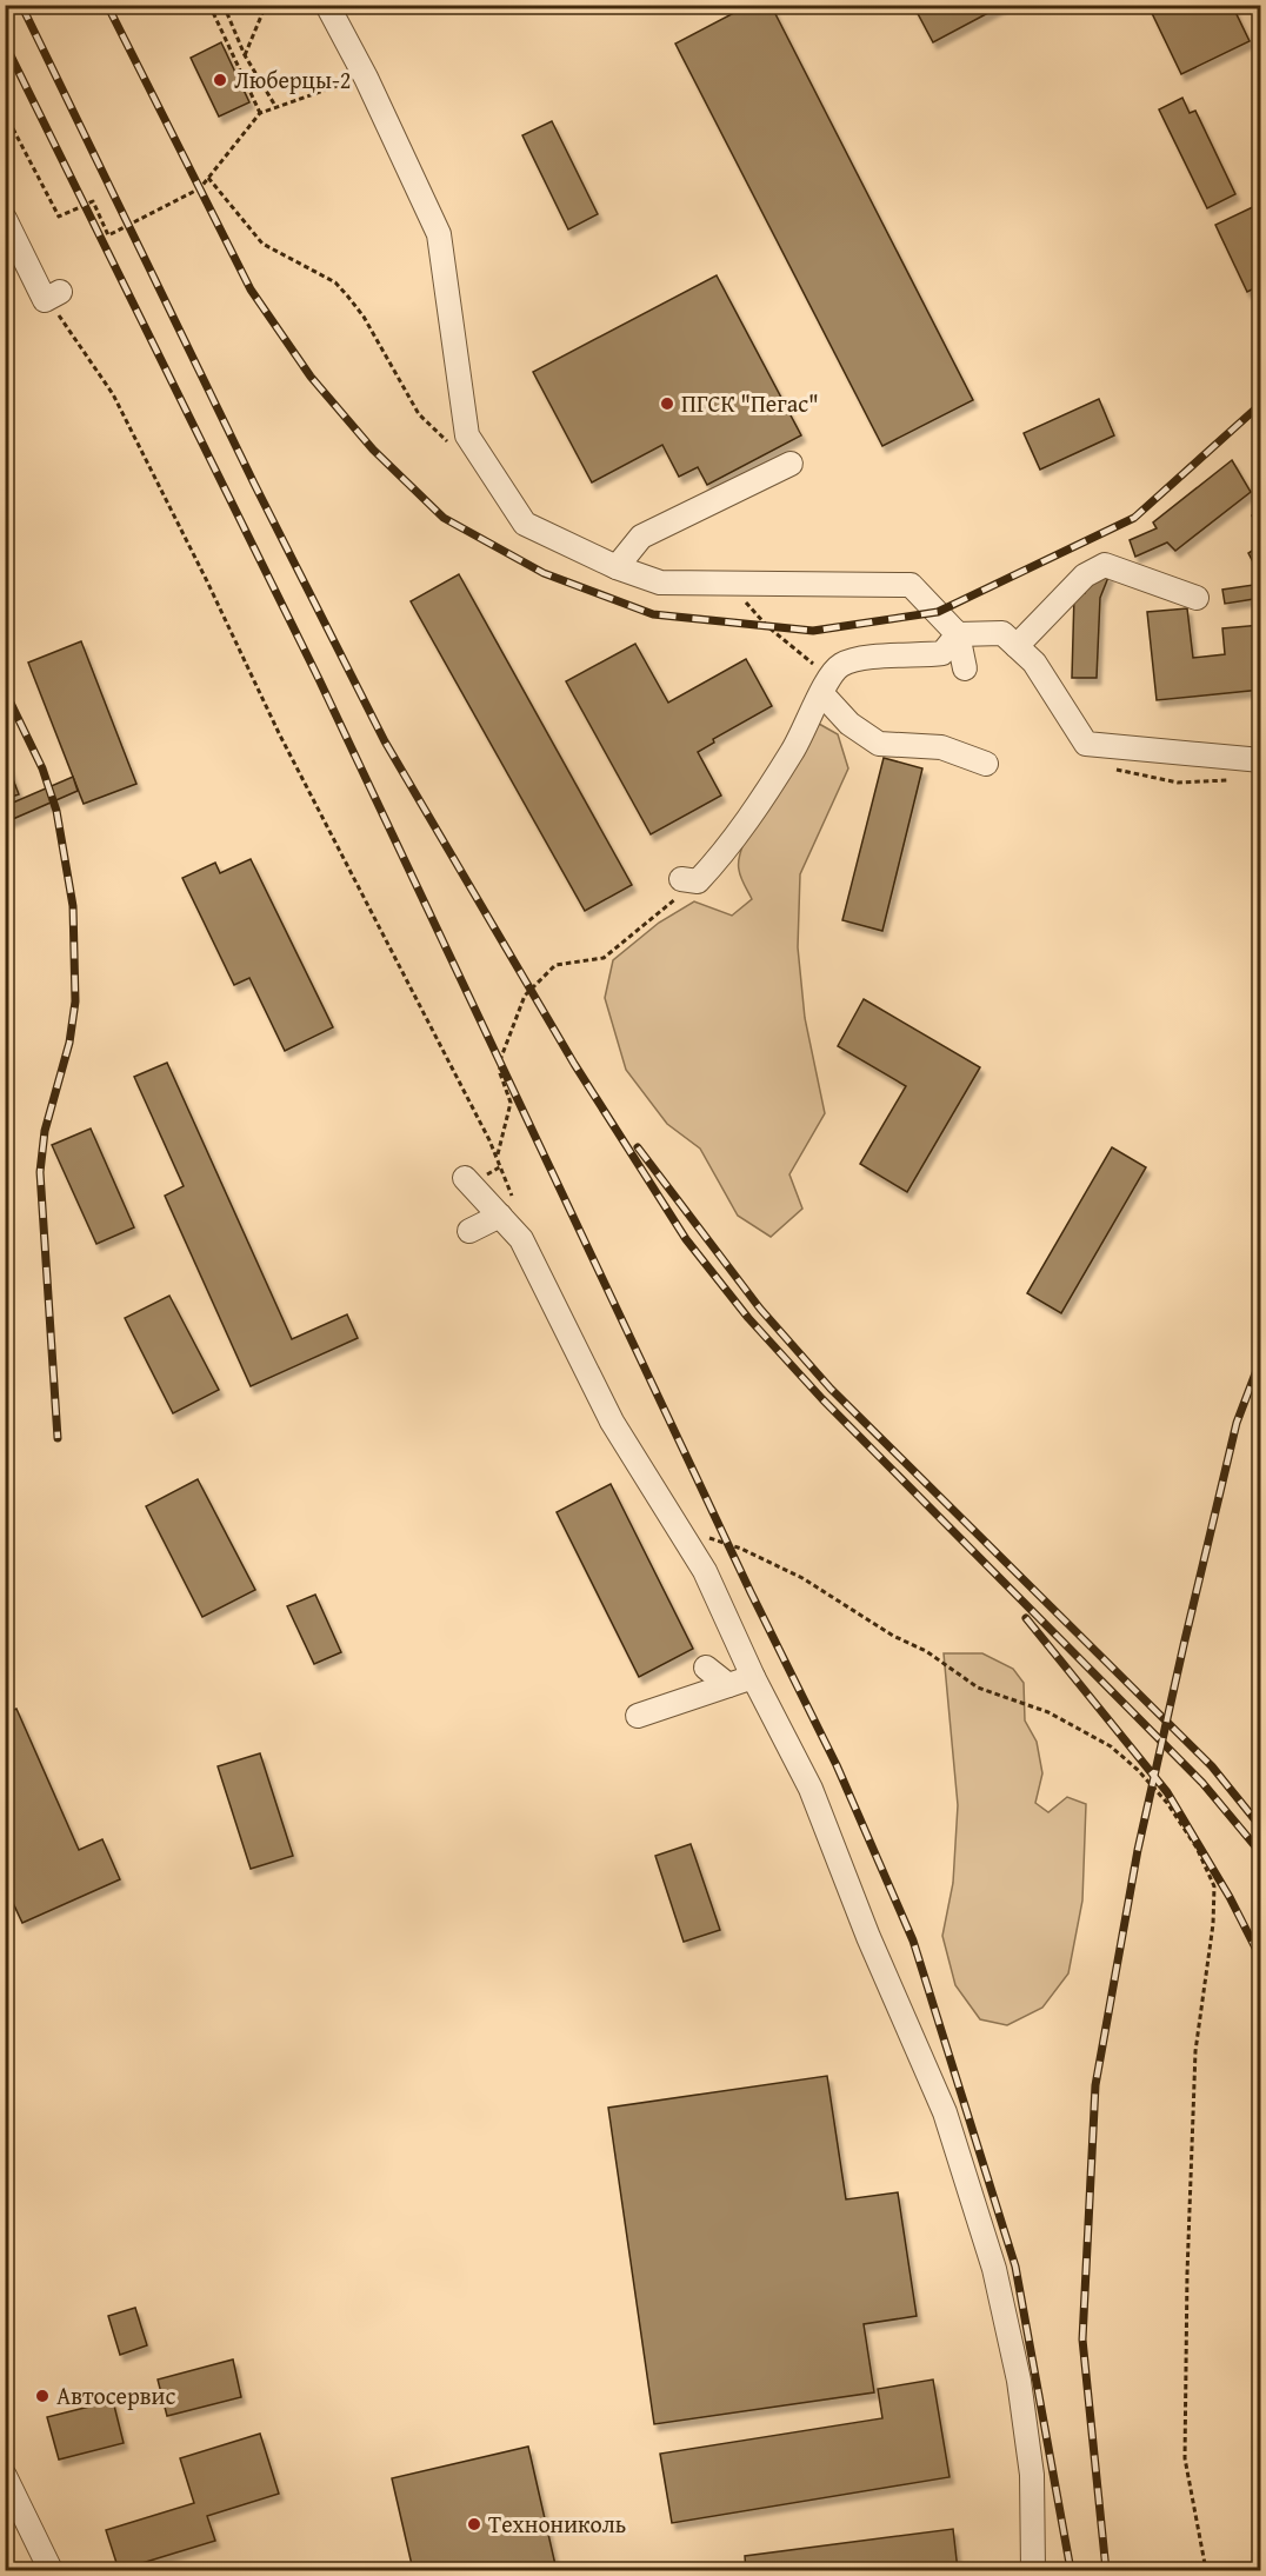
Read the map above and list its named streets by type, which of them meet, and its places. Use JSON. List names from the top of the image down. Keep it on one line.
{"places":["Люберцы-2","ПГСК \"Пегас\"","Автосервис","Технониколь"]}
